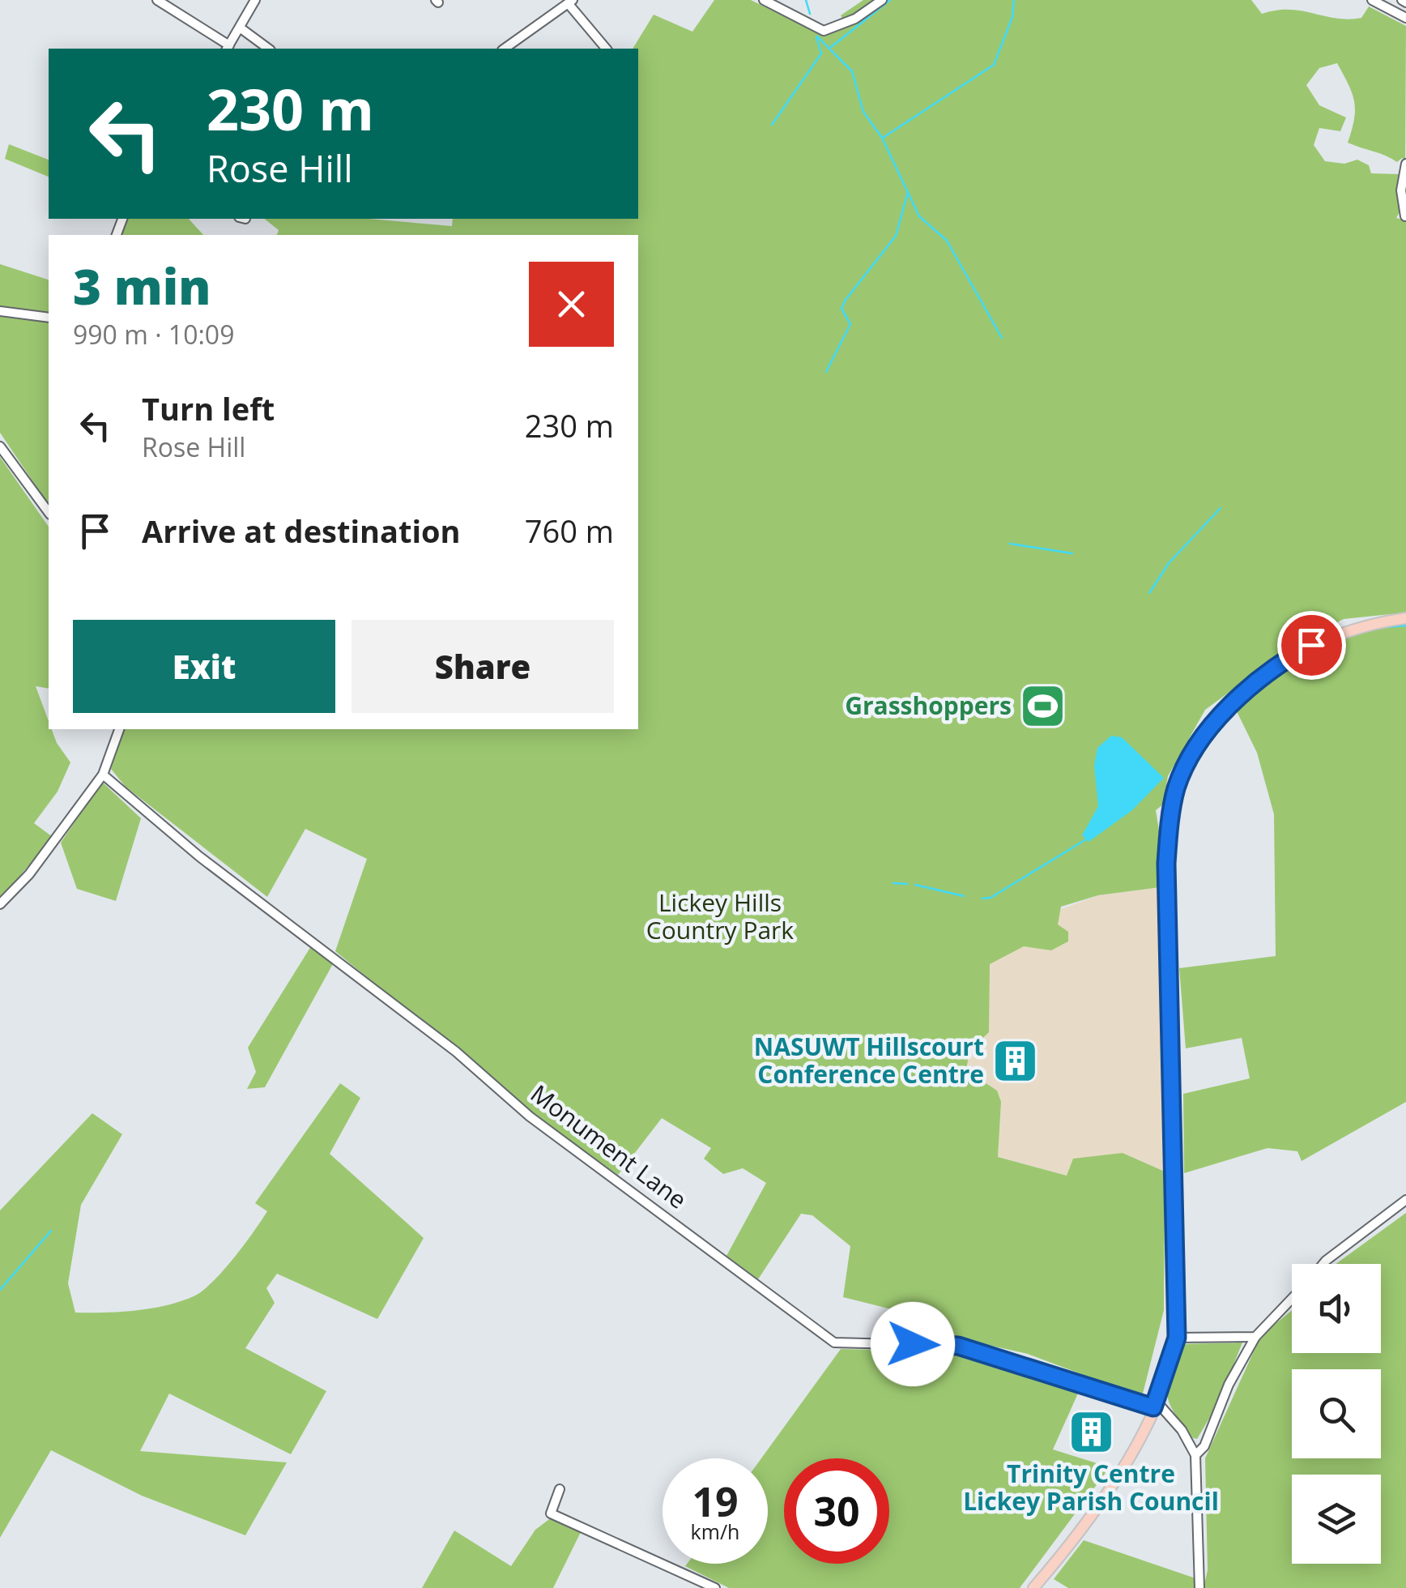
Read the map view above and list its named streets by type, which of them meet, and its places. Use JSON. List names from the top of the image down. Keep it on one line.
{"streets":{"street":["Monument Lane"]},"parks":["Lickey Hills Country Park"],"places":{"sports":["Grasshoppers"],"building":["NASUWT Hillscourt Conference Centre","Trinity Centre Lickey Parish Council"]},"page":{"turn":["230 m","Rose Hill"],"heading":["3 min","990 m · 10:09"],"list":[{"name":"Turn left","note":"Rose Hill","value":"230 m"},{"name":"Arrive at destination","value":"760 m"}],"buttons":["Exit","Share"],"speed":"19 km/h","limit":"30"}}
